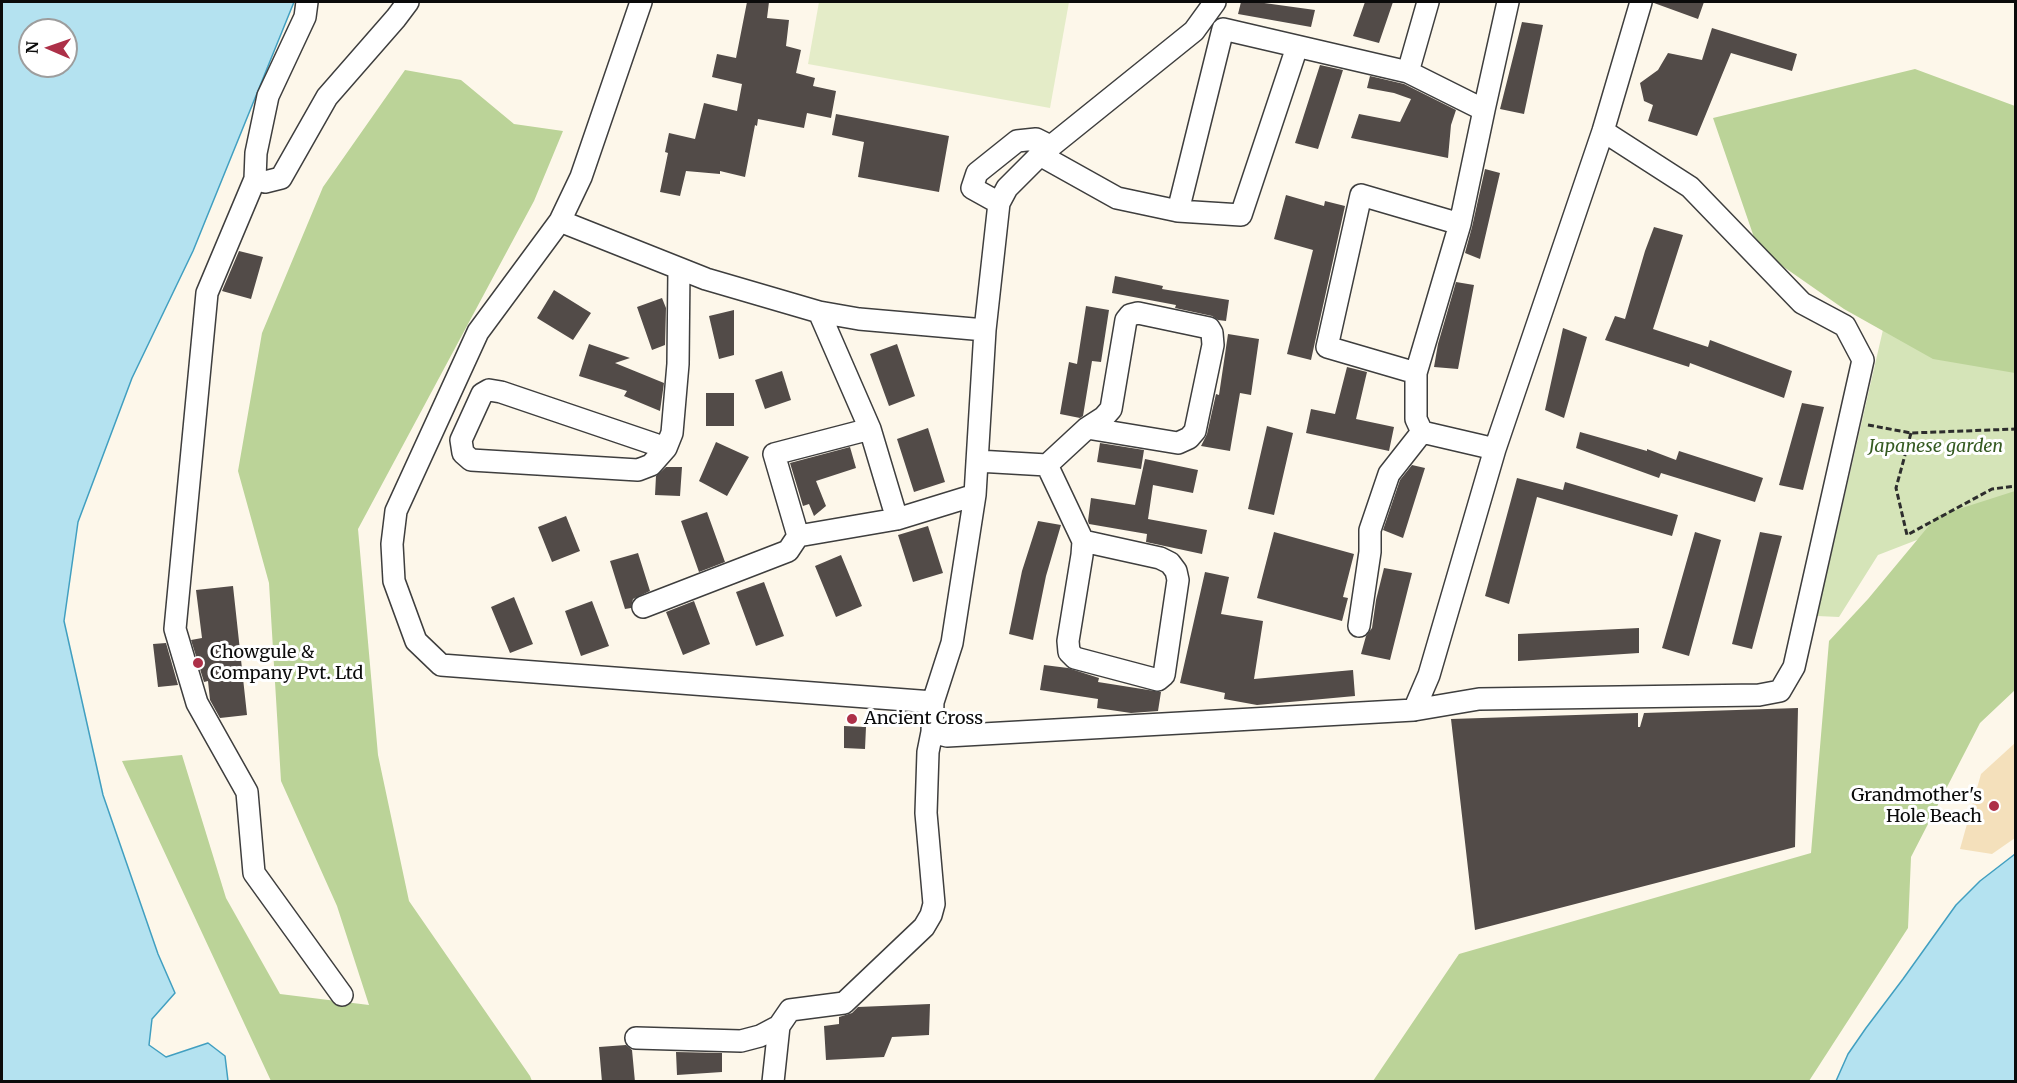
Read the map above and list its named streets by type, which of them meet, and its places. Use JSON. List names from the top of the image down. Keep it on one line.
{"parks":["Japanese garden"],"places":["Chowgule & Company Pvt. Ltd","Ancient Cross","Grandmother's Hole Beach"],"north":"left"}
